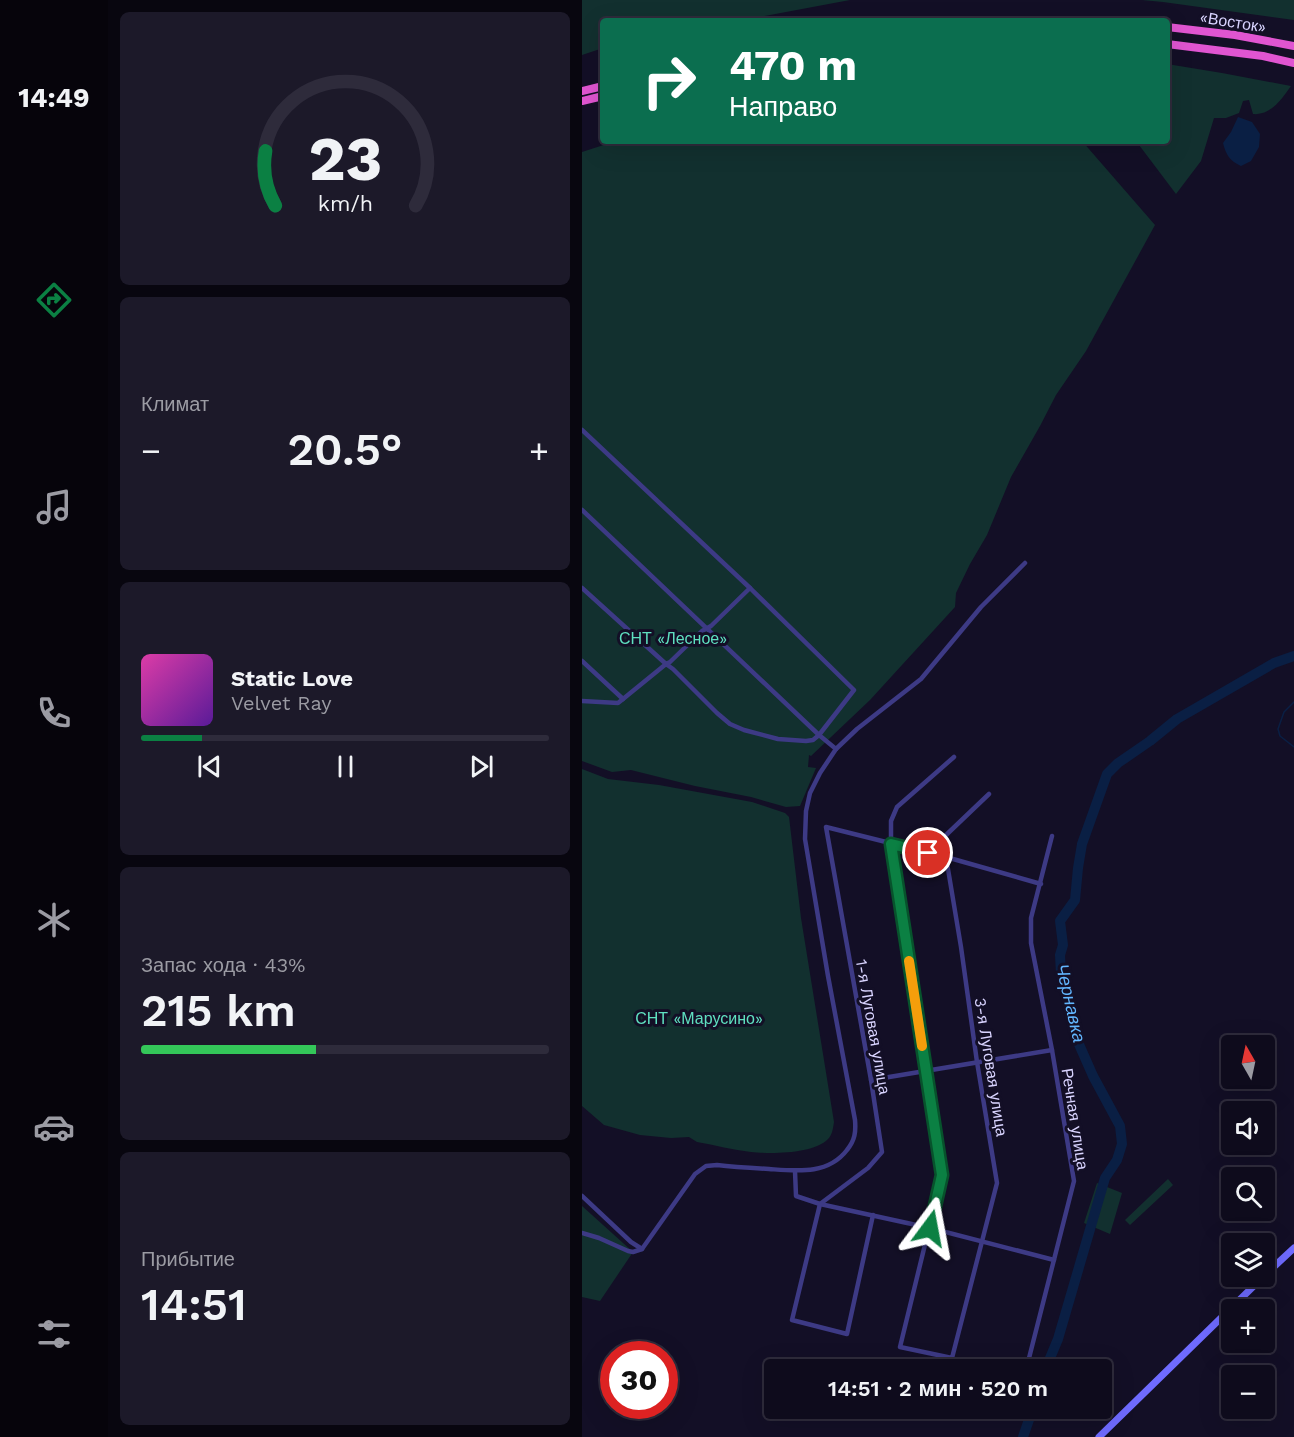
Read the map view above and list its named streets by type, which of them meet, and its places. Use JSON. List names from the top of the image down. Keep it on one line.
{"streets":{"highway":["«Восток»"],"street":["1-я Луговая улица","3-я Луговая улица","Речная улица"]},"water":["Чернавка"],"parks":["СНТ «Лесное»","СНТ «Марусино»"],"north":"top","page":{"tabs":"14:49","turn":["470 m","Направо"],"tile":["Климат",["Запас хода · 43%","215 km"],["Прибытие","14:51"]],"heat":["−","20.5°","+"],"song":["Static Love","Velvet Ray"],"map_buttons":["+","−"],"limit":"30","trip":"14:51 · 2 мин · 520 m","gauge":["23","km/h"]}}
